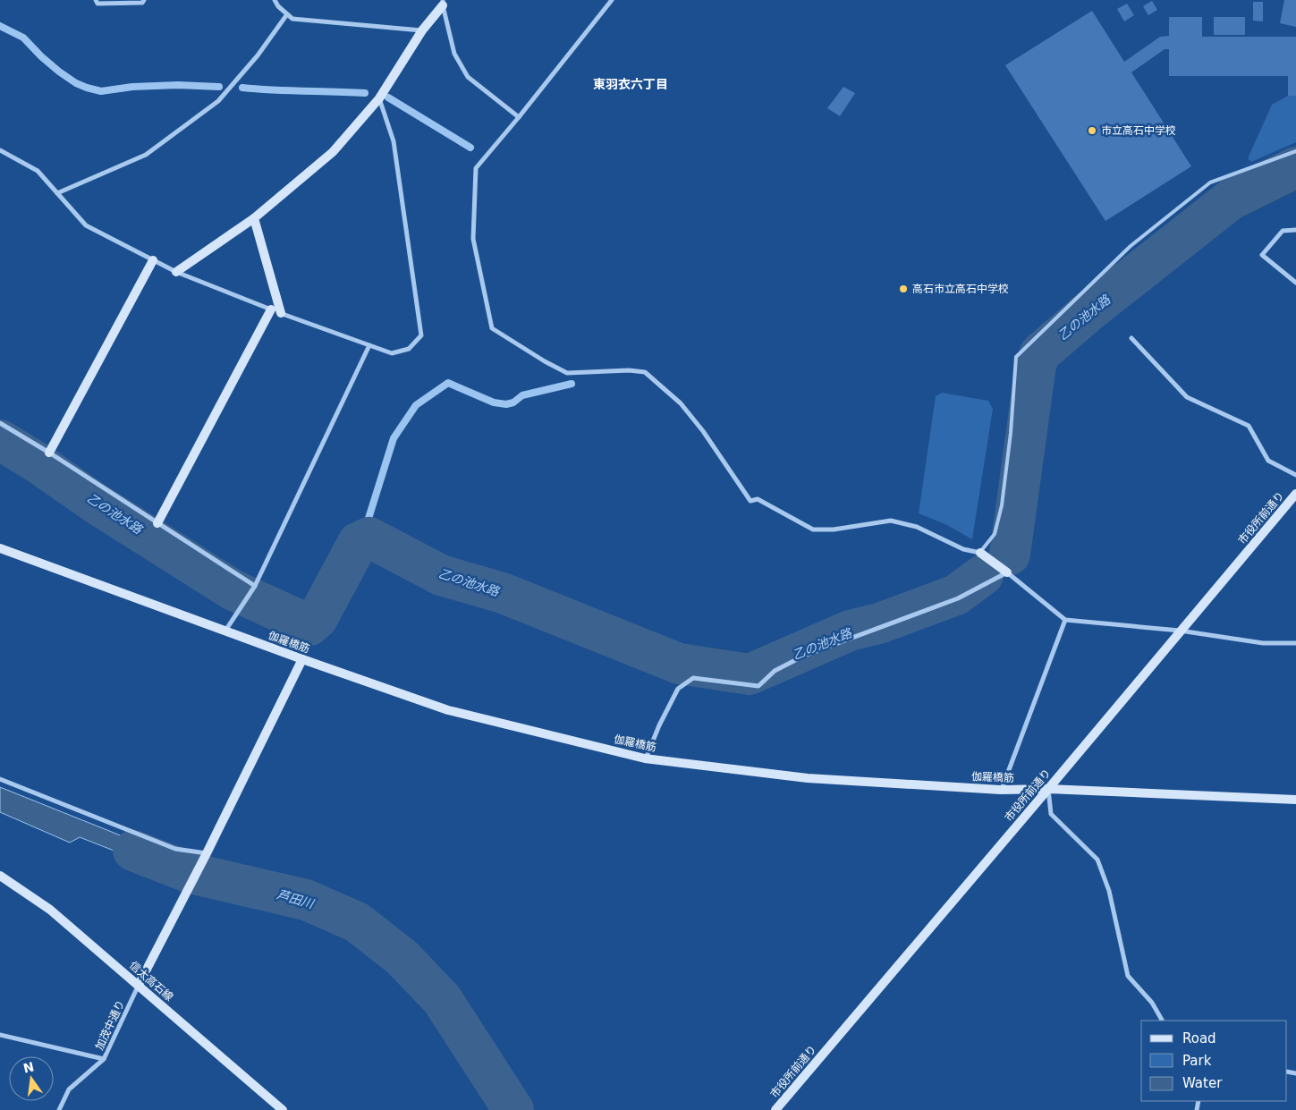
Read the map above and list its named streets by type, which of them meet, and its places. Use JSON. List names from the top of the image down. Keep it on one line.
{"streets":{"street":["市役所前通り","伽羅橋筋","信太高石線","加茂中通り"]},"crossings":[["市役所前通り","伽羅橋筋"],["信太高石線","加茂中通り"]],"districts":["東羽衣六丁目"],"water":["乙の池水路","芦田川"],"places":["市立高石中学校","高石市立高石中学校"],"legend":["Road","Park","Water"],"north":"top"}
